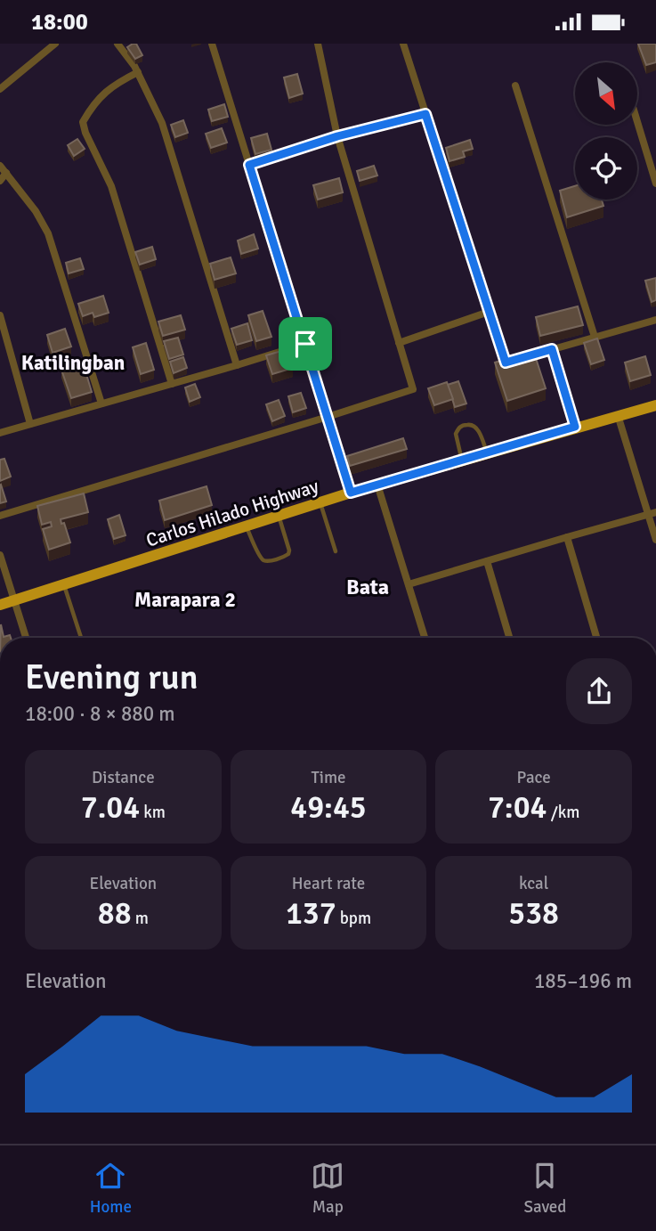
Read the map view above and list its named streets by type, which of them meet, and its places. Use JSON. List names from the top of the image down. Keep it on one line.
{"streets":{"main road":["Carlos Hilado Highway"]},"districts":["Katilingban","Bata","Marapara 2"],"north":"bottom right","page":{"status":"18:00","heading":["Evening run","18:00 · 8 × 880 m"],"stats":[["Distance","7.04 km"],["Time","49:45"],["Pace","7:04 /km"],["Elevation","88 m"],["Heart rate","137 bpm"],["kcal","538"]],"chart":["Elevation","185–196 m"],"tabs":["Home","Map","Saved"]}}
